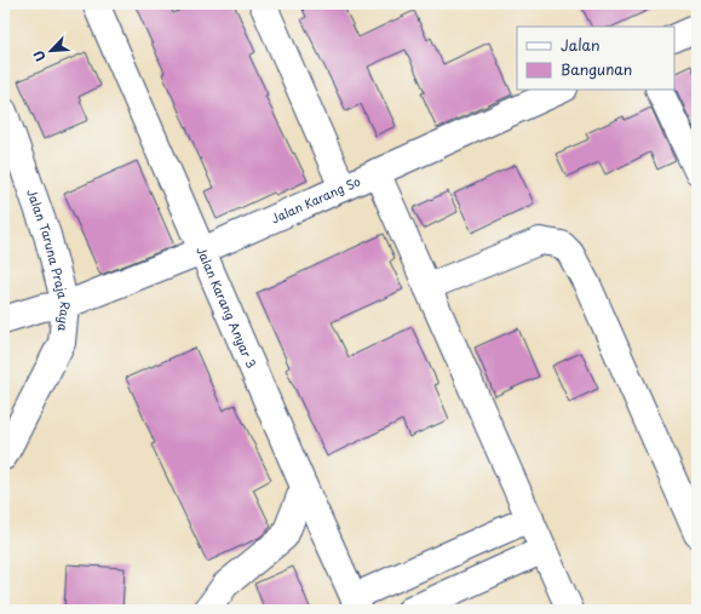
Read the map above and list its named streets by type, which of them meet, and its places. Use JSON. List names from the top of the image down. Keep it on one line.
{"streets":{"street":["Jalan Karang So","Jalan Taruna Praja Raya","Jalan Karang Anyar 3"]},"crossings":[["Jalan Karang So","Jalan Taruna Praja Raya"],["Jalan Karang So","Jalan Karang Anyar 3"]],"legend":["Jalan","Bangunan"],"north":"bottom left"}
